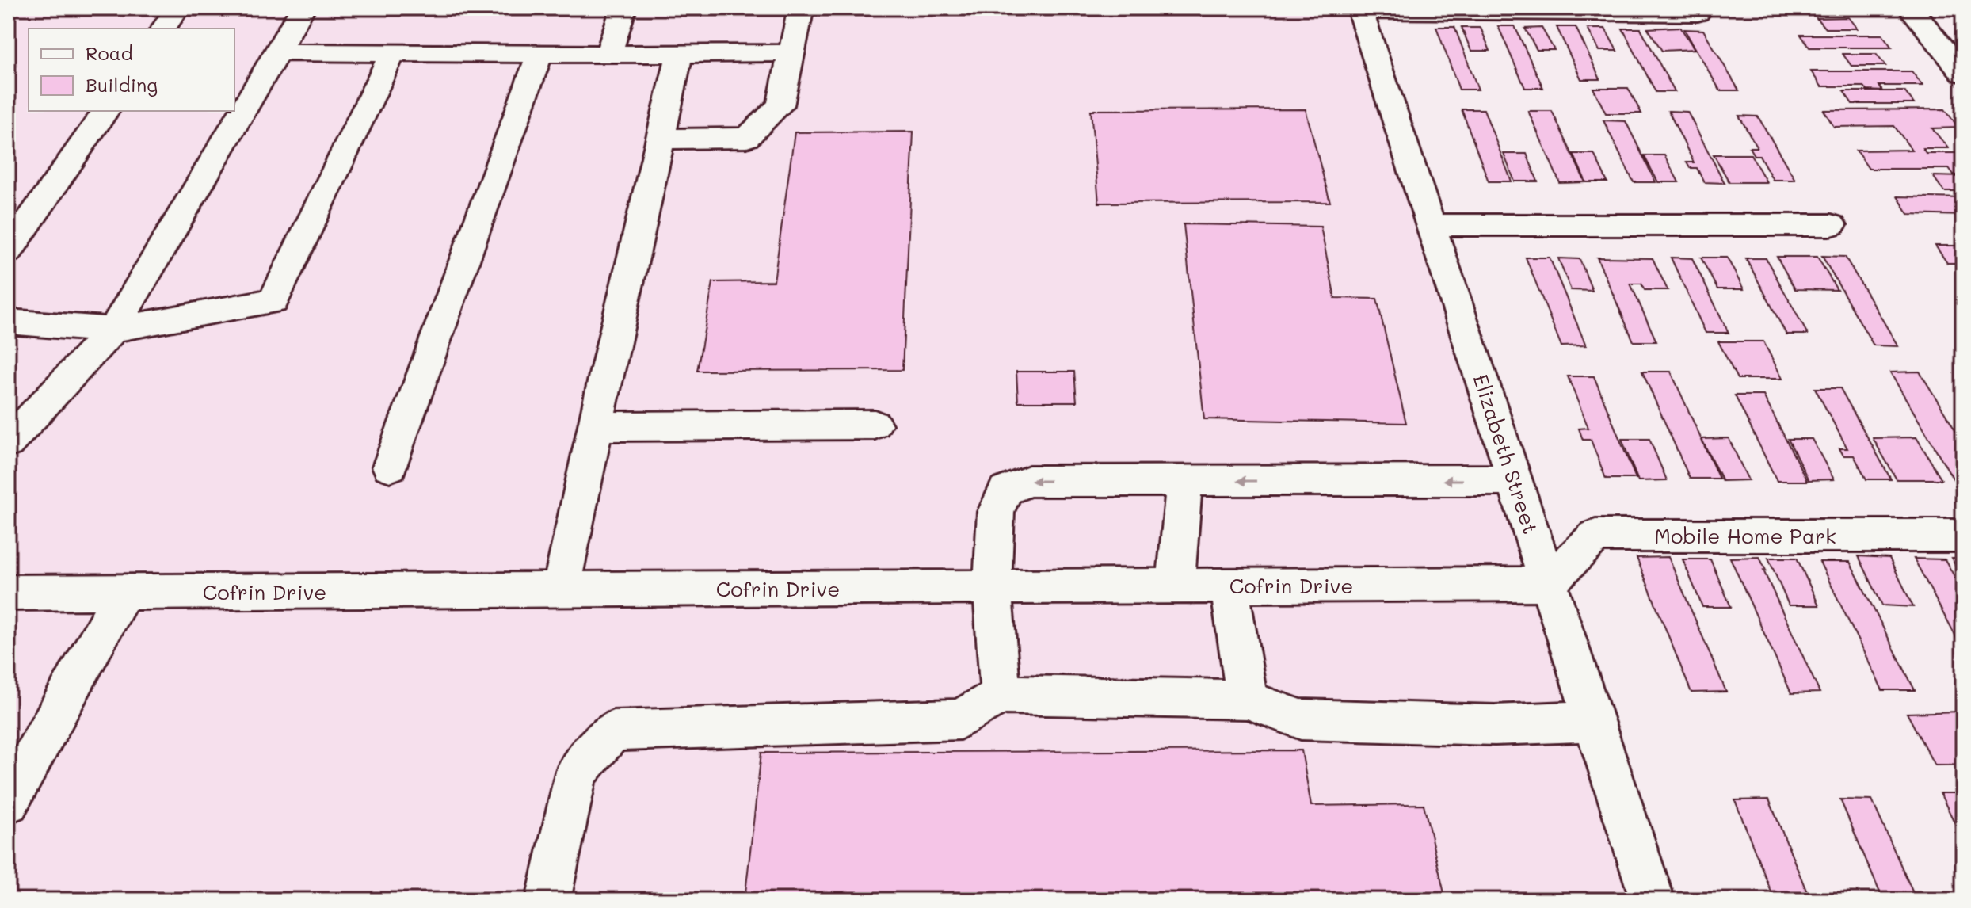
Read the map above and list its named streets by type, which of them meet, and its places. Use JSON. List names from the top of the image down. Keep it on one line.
{"streets":{"street":["Elizabeth Street","Mobile Home Park","Cofrin Drive"]},"crossings":[["Elizabeth Street","Mobile Home Park"],["Elizabeth Street","Cofrin Drive"],["Mobile Home Park","Cofrin Drive"]],"legend":["Road","Building"]}
